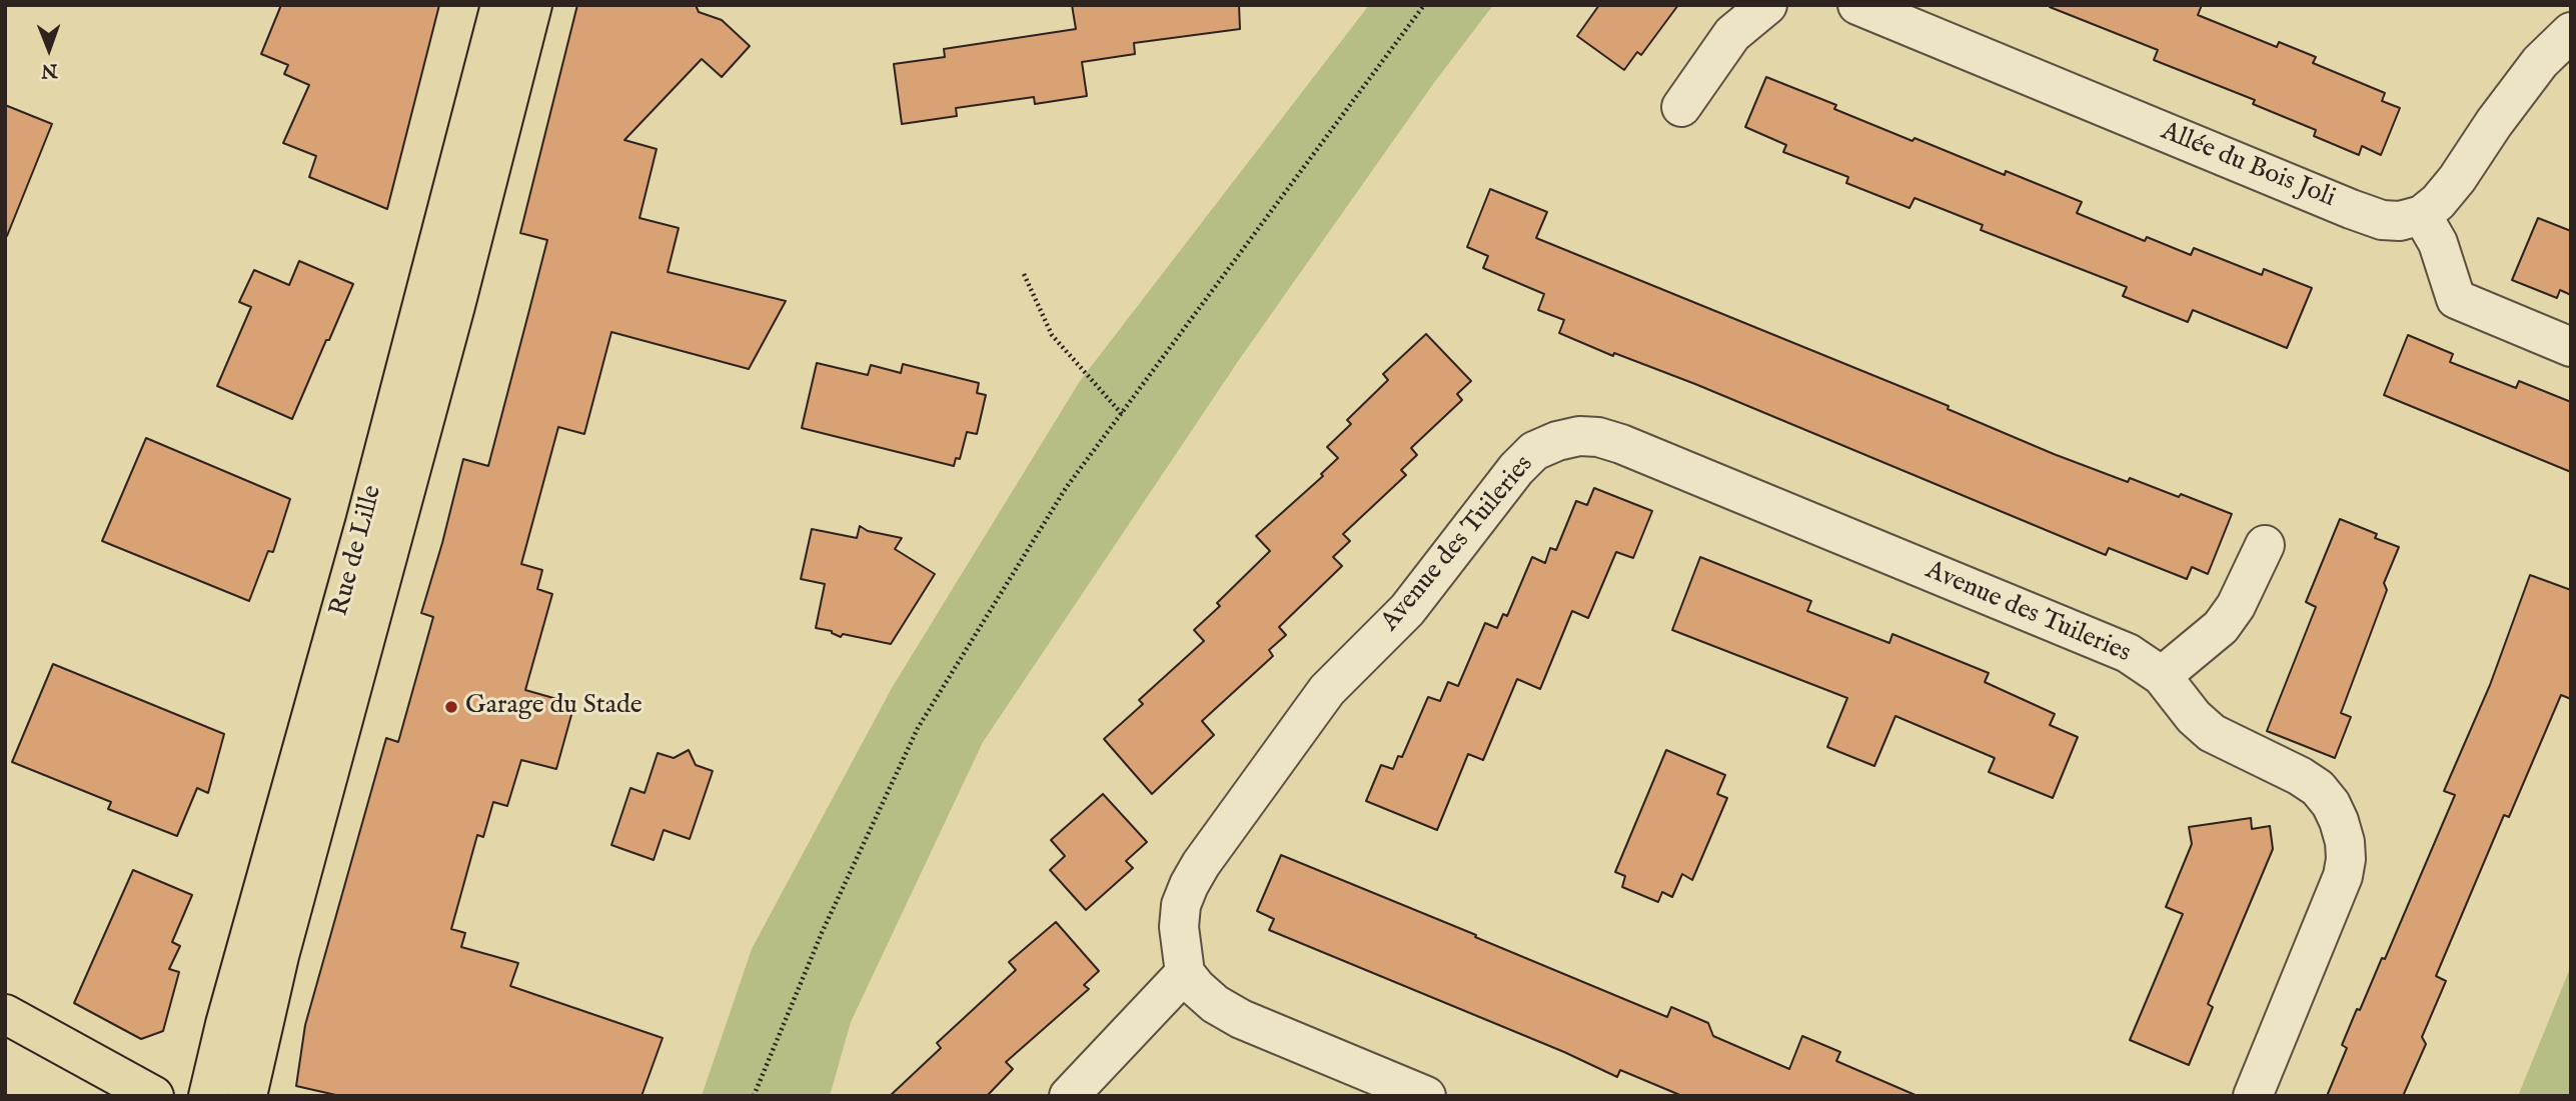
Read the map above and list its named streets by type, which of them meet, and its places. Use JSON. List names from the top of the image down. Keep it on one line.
{"streets":{"main road":["Rue de Lille"],"street":["Allée du Bois Joli","Avenue des Tuileries"]},"places":["Garage du Stade"],"north":"bottom"}
